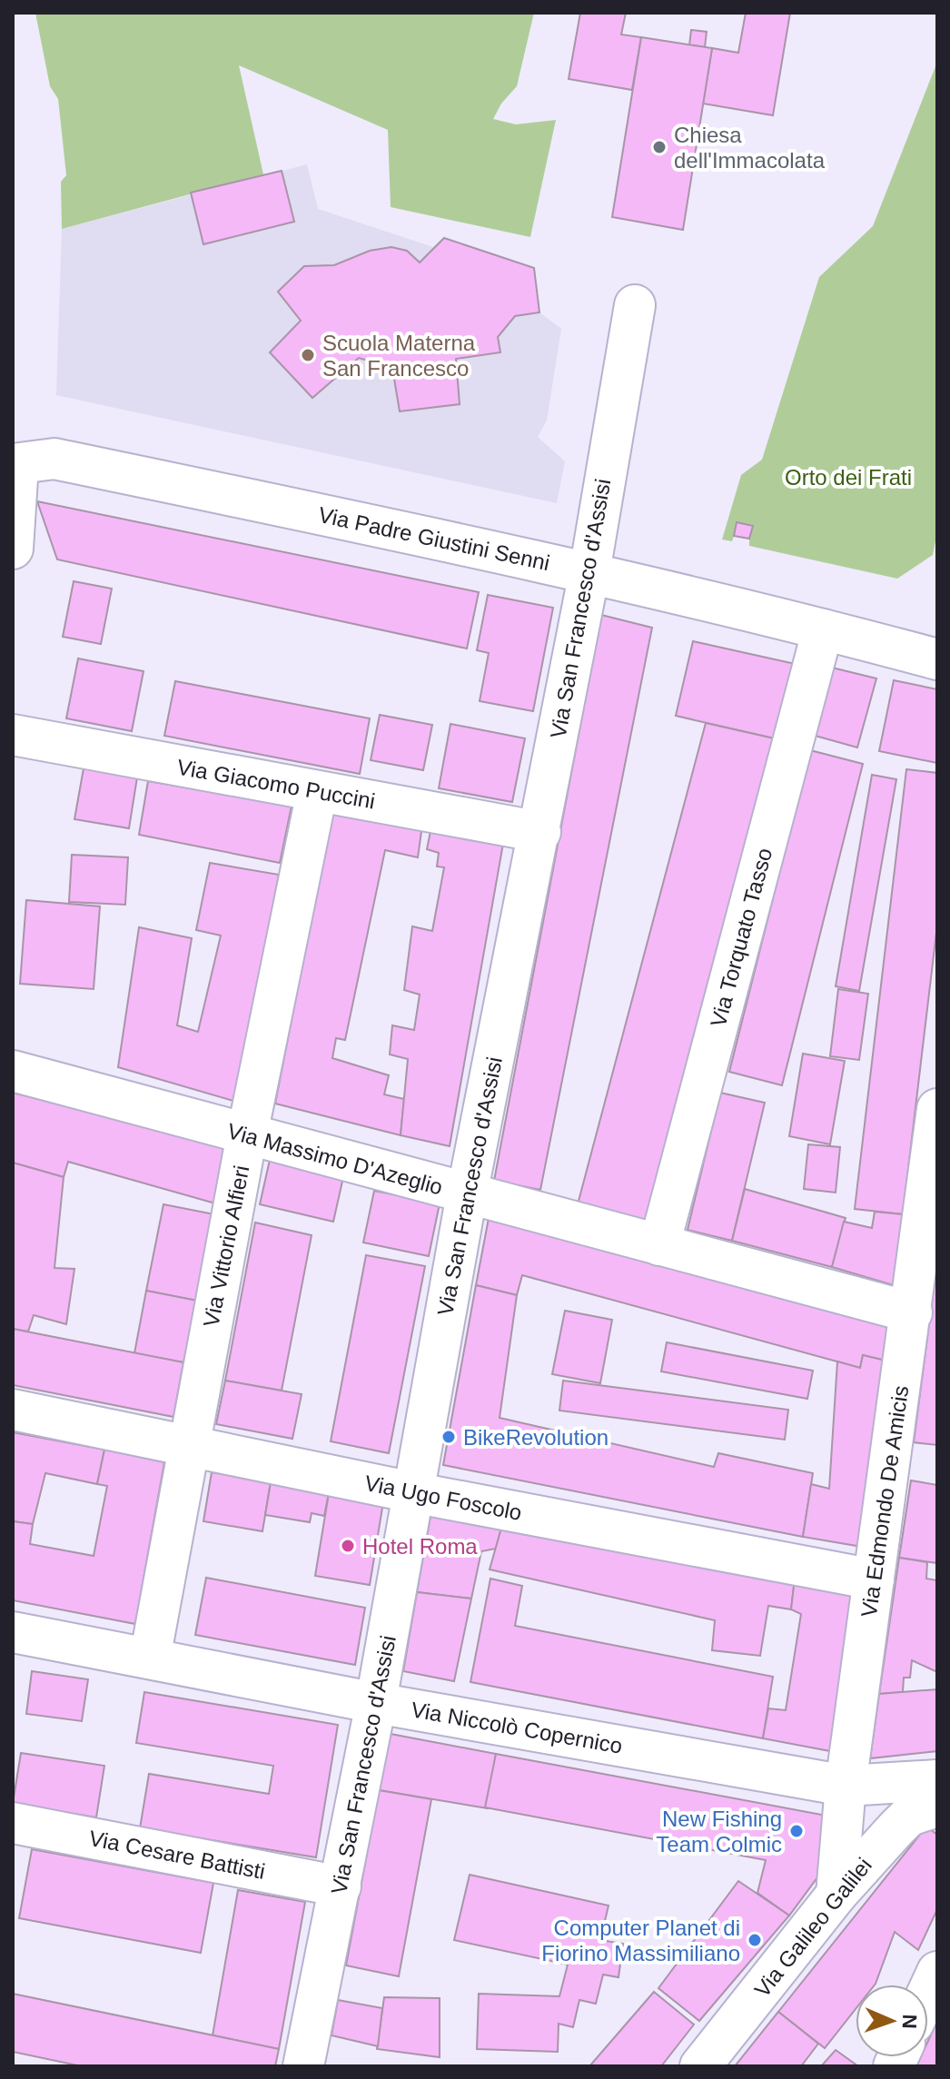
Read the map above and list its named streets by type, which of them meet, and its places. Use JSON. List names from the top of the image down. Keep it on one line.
{"streets":{"street":["Via Padre Giustini Senni","Via San Francesco d'Assisi","Via Giacomo Puccini","Via Torquato Tasso","Via Massimo D'Azeglio","Via Vittorio Alfieri","Via Ugo Foscolo","Via Edmondo De Amicis","Via Niccolò Copernico","Via Cesare Battisti","Via Galileo Galilei"]},"crossings":[["Via Padre Giustini Senni","Via San Francesco d'Assisi"],["Via Padre Giustini Senni","Via Torquato Tasso"],["Via San Francesco d'Assisi","Via Giacomo Puccini"],["Via San Francesco d'Assisi","Via Massimo D'Azeglio"],["Via San Francesco d'Assisi","Via Ugo Foscolo"],["Via San Francesco d'Assisi","Via Niccolò Copernico"],["Via San Francesco d'Assisi","Via Cesare Battisti"],["Via Giacomo Puccini","Via Vittorio Alfieri"],["Via Torquato Tasso","Via Massimo D'Azeglio"],["Via Massimo D'Azeglio","Via Vittorio Alfieri"],["Via Massimo D'Azeglio","Via Edmondo De Amicis"],["Via Vittorio Alfieri","Via Ugo Foscolo"],["Via Vittorio Alfieri","Via Niccolò Copernico"],["Via Ugo Foscolo","Via Edmondo De Amicis"],["Via Edmondo De Amicis","Via Niccolò Copernico"],["Via Edmondo De Amicis","Via Galileo Galilei"]],"parks":["Orto dei Frati"],"places":["Chiesa dell'Immacolata","Scuola Materna San Francesco","BikeRevolution","Hotel Roma","New Fishing Team Colmic","Computer Planet di Fiorino Massimiliano"],"north":"right"}
